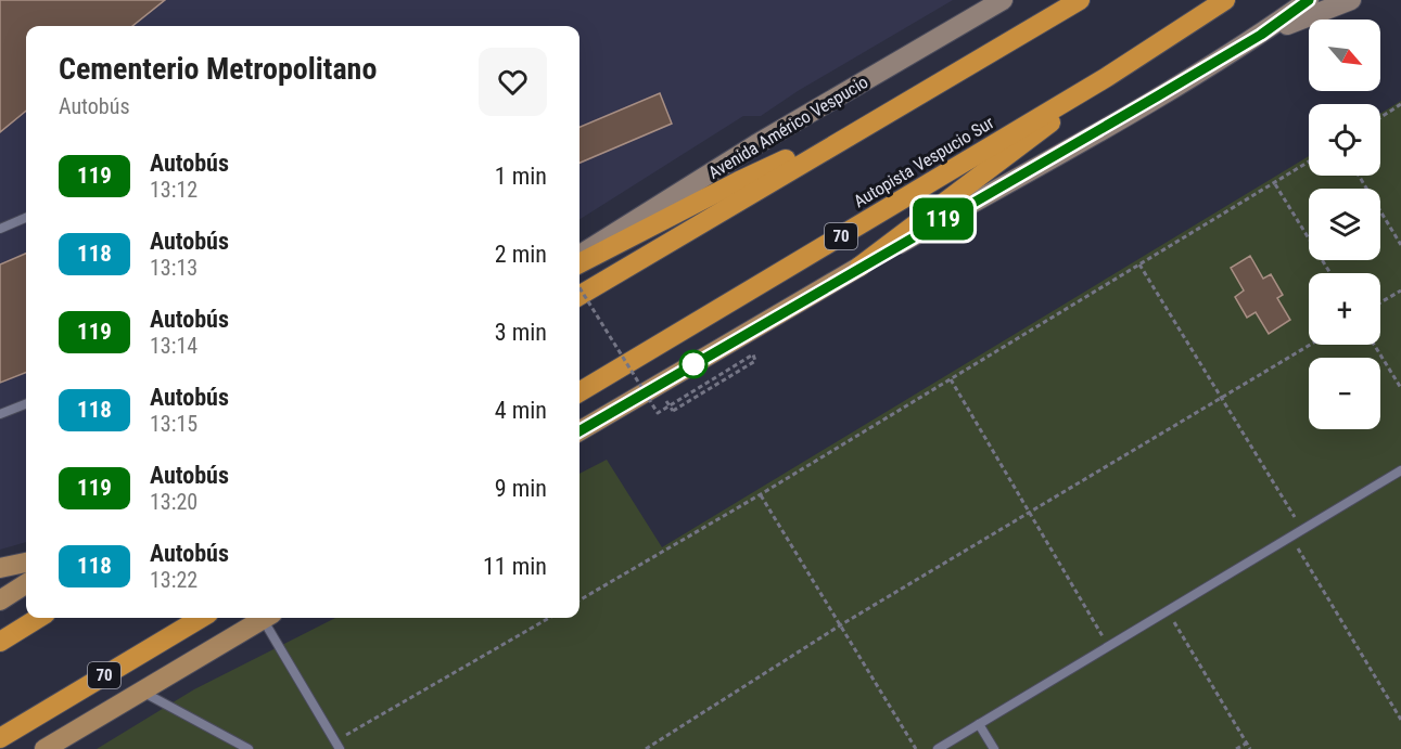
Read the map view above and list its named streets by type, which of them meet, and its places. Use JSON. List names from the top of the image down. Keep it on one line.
{"streets":{"highway":["Autopista Vespucio Sur","70"],"main road":["Avenida Américo Vespucio"]},"lines":["bus line 119"],"north":"bottom right","page":{"on_map":"119","map_buttons":["+","−"],"heading":["Cementerio Metropolitano","Autobús"],"list":[{"mark":"119","name":"Autobús","note":"13:12","value":"1 min"},{"mark":"118","name":"Autobús","note":"13:13","value":"2 min"},{"mark":"119","name":"Autobús","note":"13:14","value":"3 min"},{"mark":"118","name":"Autobús","note":"13:15","value":"4 min"},{"mark":"119","name":"Autobús","note":"13:20","value":"9 min"},{"mark":"118","name":"Autobús","note":"13:22","value":"11 min"}]}}
